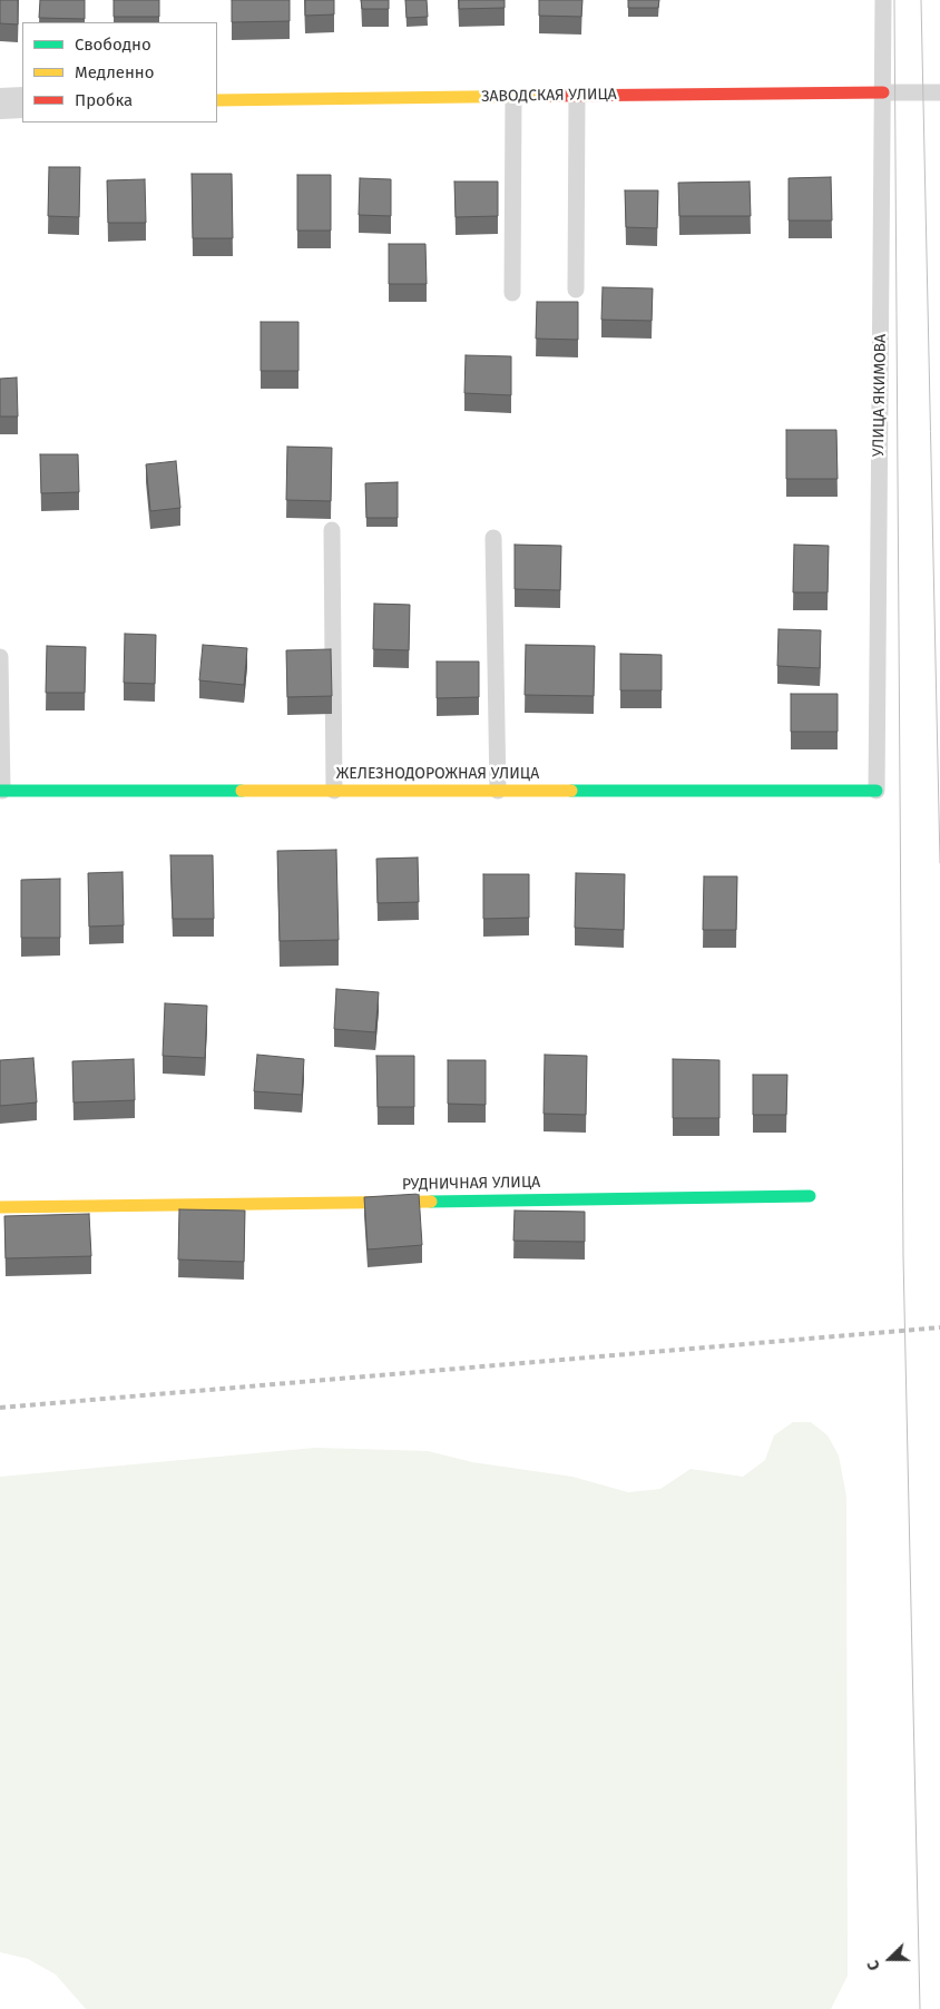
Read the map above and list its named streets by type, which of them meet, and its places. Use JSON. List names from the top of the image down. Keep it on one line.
{"streets":{"street":["ЗАВОДСКАЯ УЛИЦА","ЖЕЛЕЗНОДОРОЖНАЯ УЛИЦА","РУДНИЧНАЯ УЛИЦА"],"lane":["УЛИЦА ЯКИМОВА"]},"crossings":[["ЗАВОДСКАЯ УЛИЦА","УЛИЦА ЯКИМОВА"],["УЛИЦА ЯКИМОВА","ЖЕЛЕЗНОДОРОЖНАЯ УЛИЦА"]],"legend":["Свободно","Медленно","Пробка"],"north":"left"}
